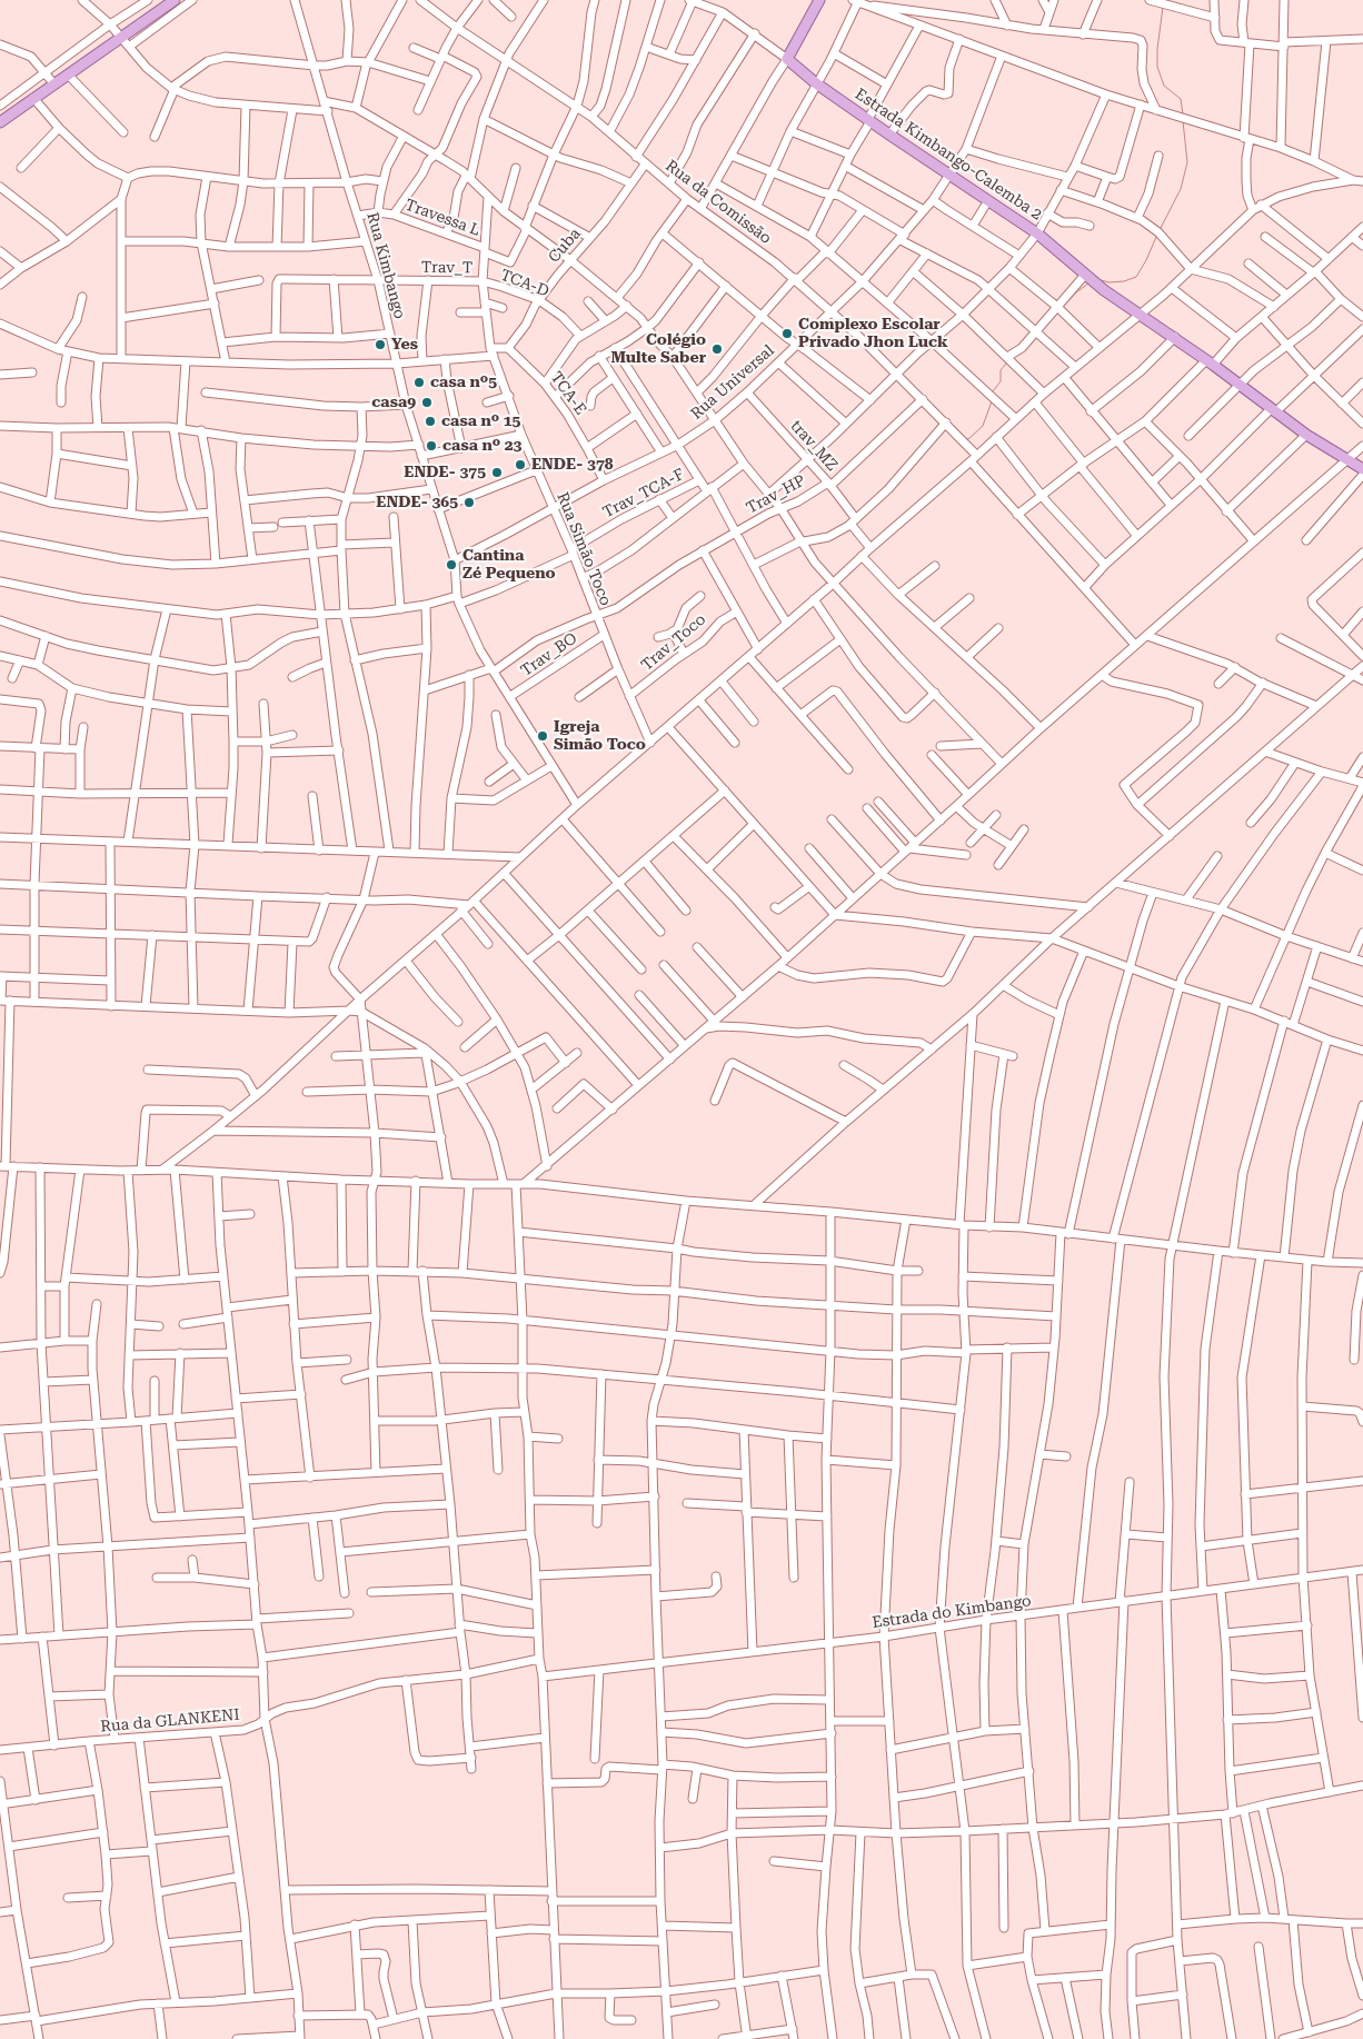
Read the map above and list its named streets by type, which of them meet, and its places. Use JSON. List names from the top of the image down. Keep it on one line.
{"streets":{"main road":["Estrada Kimbango-Calemba 2"],"street":["Rua da Comissão","Travessa L","Cuba","Rua Kimbango","Trav_T","TCA-D","Rua Universal","TCA-E","trav_MZ","Trav_TCA-F","Trav_HP","Rua Simão Toco","Trav_Toco","Trav_BO","Estrada do Kimbango","Rua da GLANKENI"]},"crossings":[["Estrada Kimbango-Calemba 2","Rua Universal"],["Rua da Comissão","Cuba"],["Rua da Comissão","Rua Universal"],["Rua da Comissão","Trav_HP"],["Travessa L","Rua Kimbango"],["Travessa L","Rua Simão Toco"],["Cuba","TCA-D"],["Cuba","TCA-E"],["Rua Kimbango","Trav_T"],["Rua Kimbango","Rua Universal"],["Rua Kimbango","Trav_TCA-F"],["Rua Kimbango","Trav_HP"],["Rua Kimbango","Trav_BO"],["Trav_T","TCA-D"],["Trav_T","Rua Simão Toco"],["TCA-D","Rua Simão Toco"],["Rua Universal","TCA-E"],["Rua Universal","trav_MZ"],["Rua Universal","Rua Simão Toco"],["trav_MZ","Trav_HP"],["Trav_TCA-F","Rua Simão Toco"],["Trav_HP","Rua Simão Toco"],["Rua Simão Toco","Trav_Toco"],["Rua Simão Toco","Trav_BO"]],"places":["Complexo Escolar Privado Jhon Luck","Yes","Colégio Multe Saber","casa nº5","casa9","casa nº 15","casa nº 23","ENDE- 378","ENDE- 375","ENDE- 365","Cantina Zé Pequeno","Igreja Simão Toco"]}
